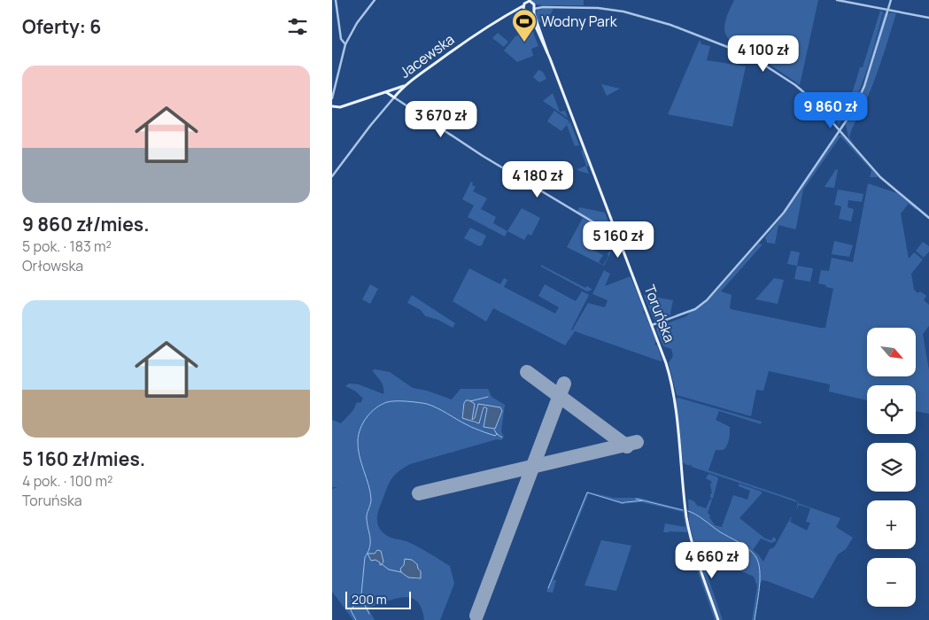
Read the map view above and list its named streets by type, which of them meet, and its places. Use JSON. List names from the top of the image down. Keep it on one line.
{"streets":{"main road":["Jacewska","Toruńska"]},"places":{"sports":["Wodny Park"]},"scale_bar":"200 m","north":"bottom right","page":{"heading":"Oferty: 6","price":["4 100 zł","9 860 zł","3 670 zł","4 180 zł","5 160 zł","4 660 zł"],"list":[{"name":"9 860 zł/mies.","note":"5 pok. · 183 m² · Orłowska"},{"name":"5 160 zł/mies.","note":"4 pok. · 100 m² · Toruńska"}],"map_buttons":["+","−"],"scale":"200 m"}}
